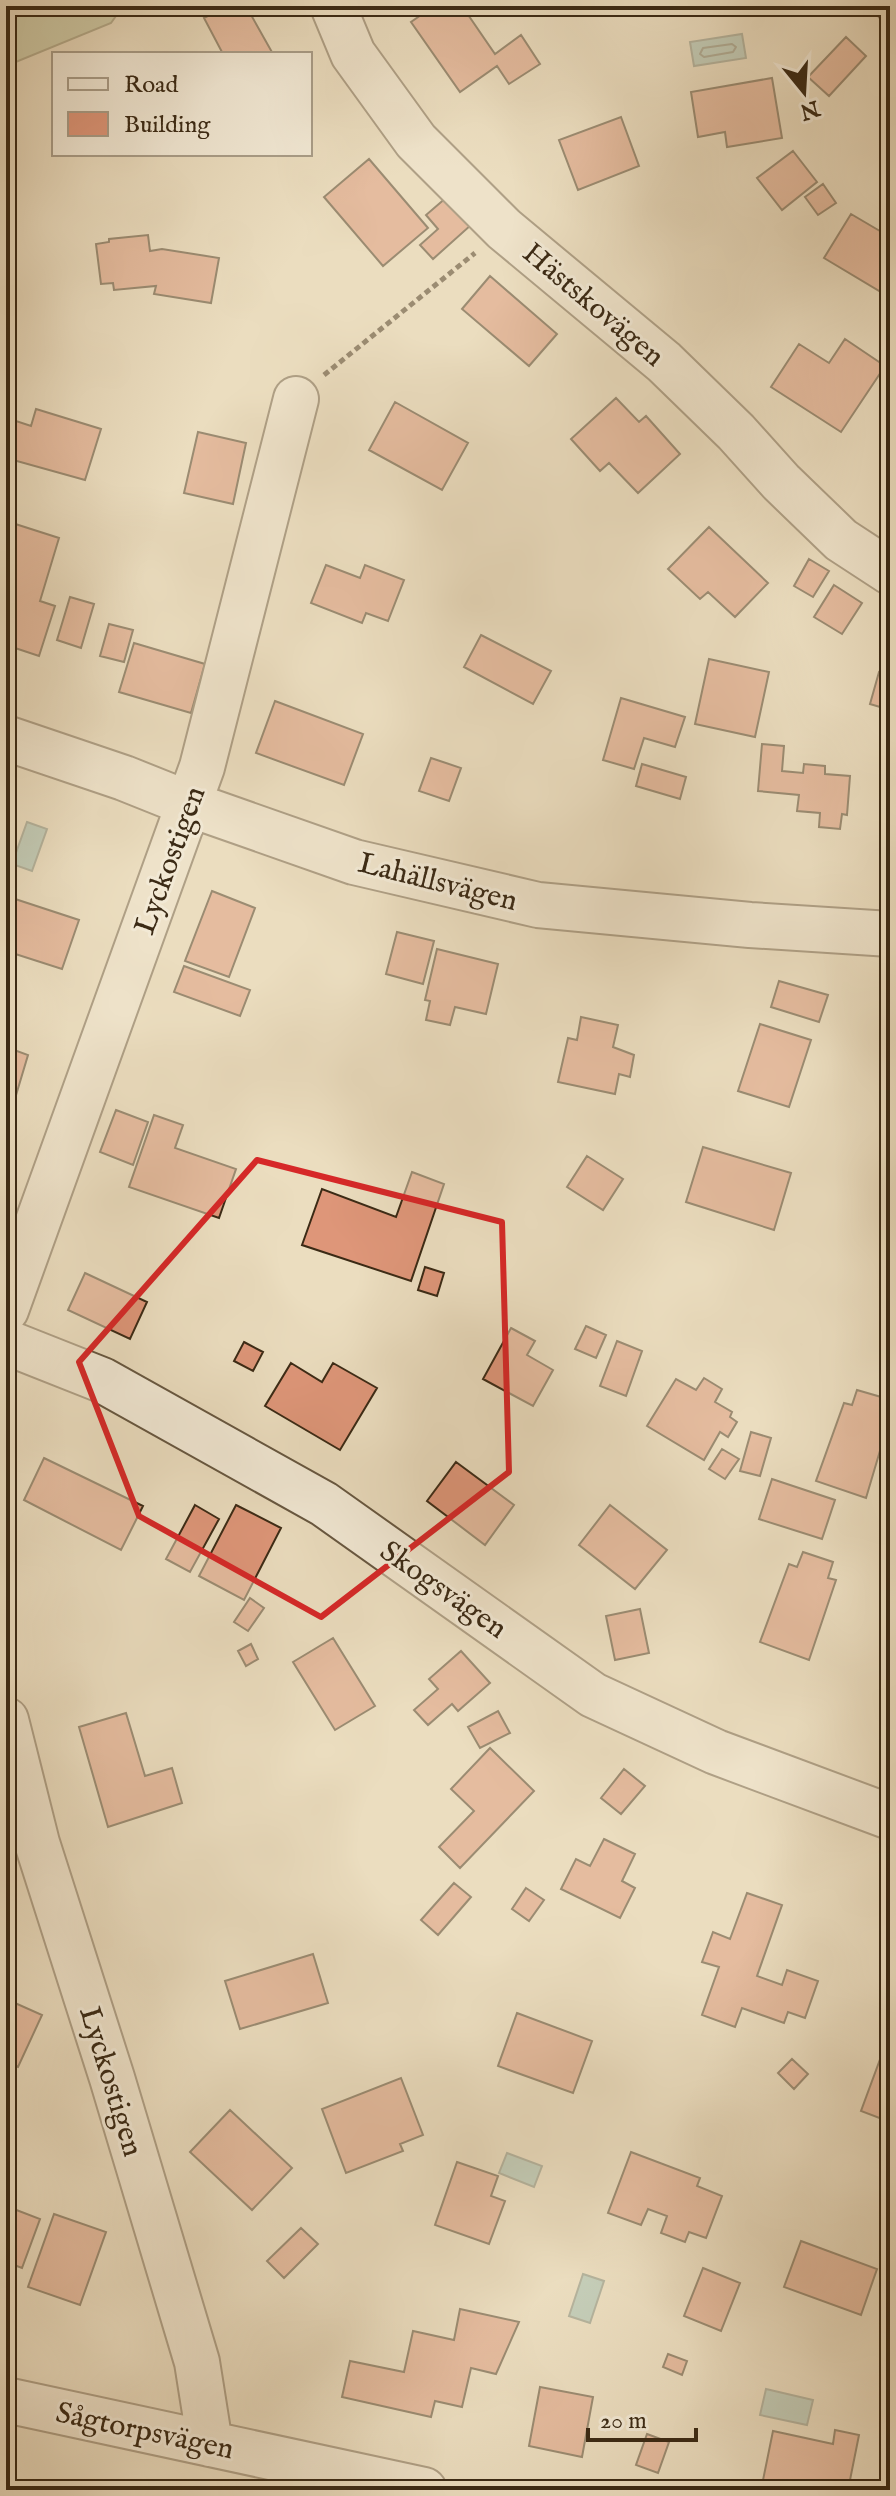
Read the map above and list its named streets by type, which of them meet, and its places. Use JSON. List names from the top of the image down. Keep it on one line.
{"streets":{"street":["Hästskovägen","Lyckostigen","Lahällsvägen","Skogsvägen","Sågtorpsvägen"]},"crossings":[["Lyckostigen","Lahällsvägen"],["Lyckostigen","Sågtorpsvägen"]],"legend":["Road","Building"],"scale_bar":"20 m","north":"bottom"}
